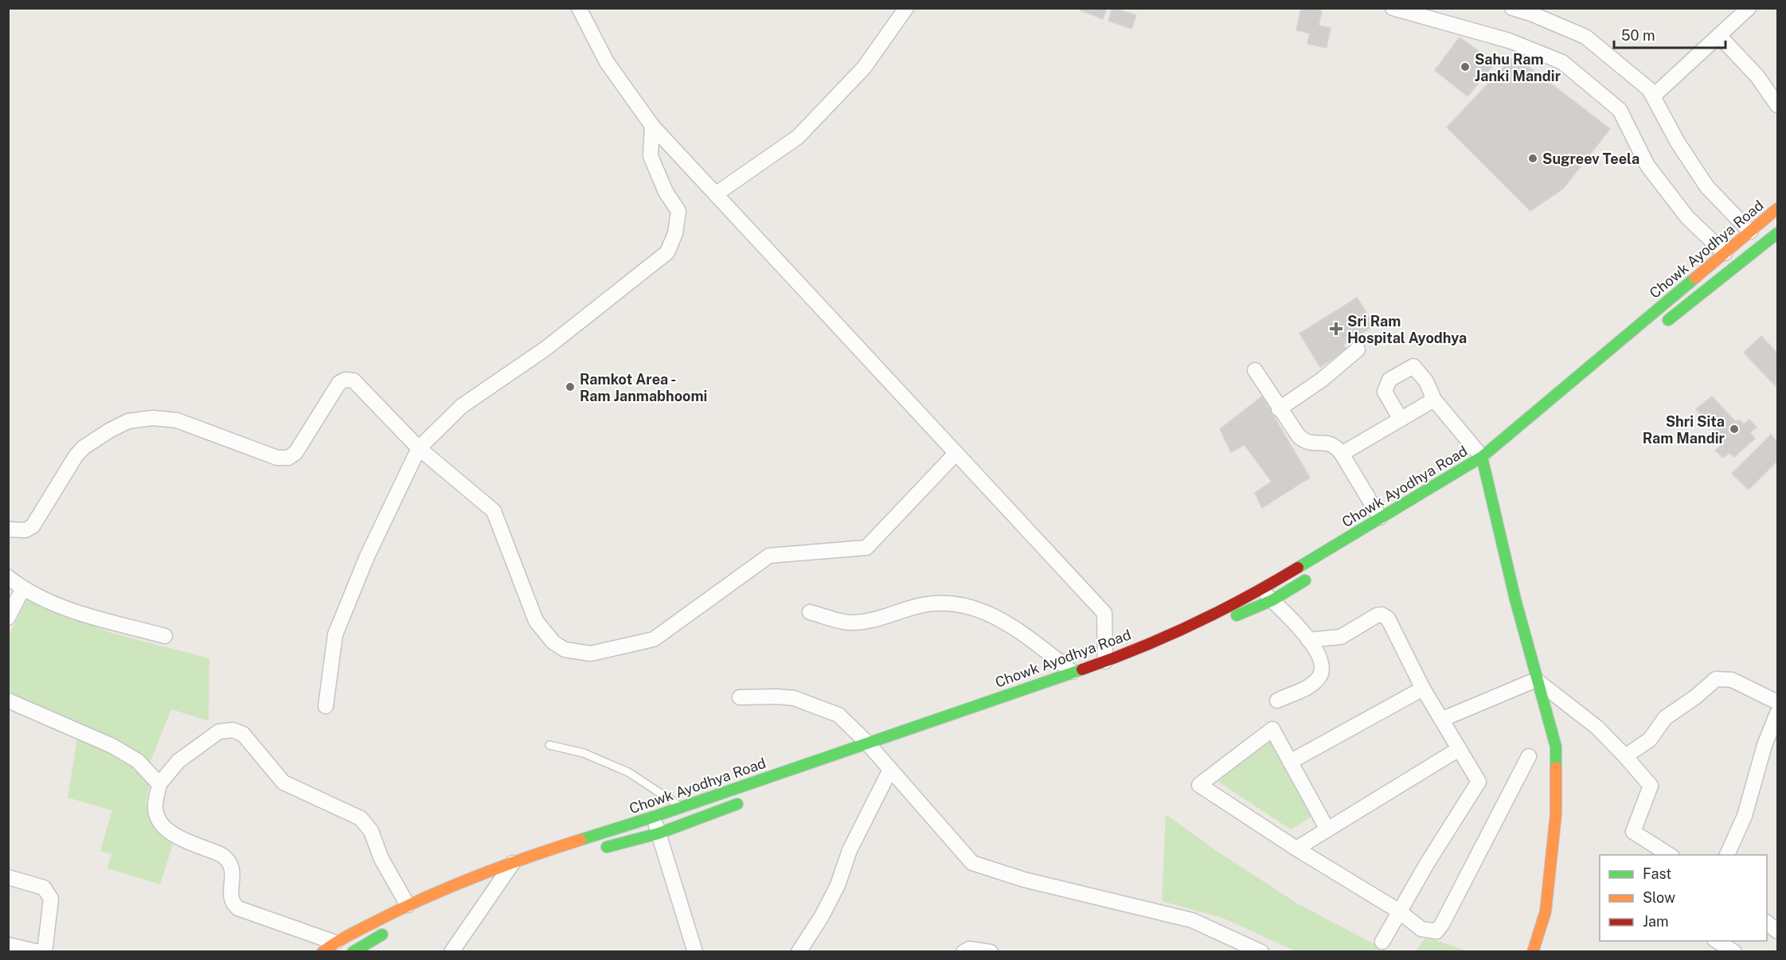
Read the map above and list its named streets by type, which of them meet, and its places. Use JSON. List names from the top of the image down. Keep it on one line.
{"streets":{"main road":["Chowk Ayodhya Road"]},"places":{"other":["Sahu Ram Janki Mandir","Sugreev Teela","Ramkot Area - Ram Janmabhoomi","Shri Sita Ram Mandir"],"health":["Sri Ram Hospital Ayodhya"]},"legend":["Fast","Slow","Jam"],"scale_bar":"50 m"}
